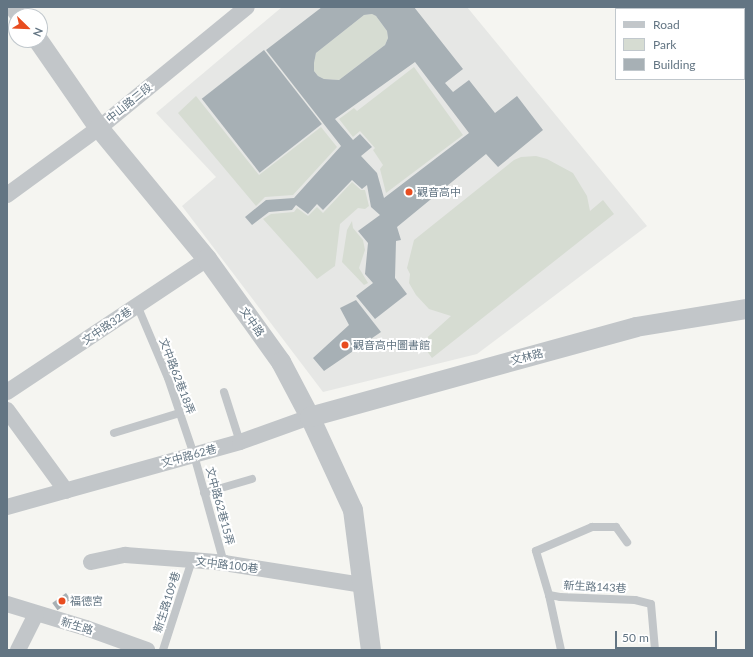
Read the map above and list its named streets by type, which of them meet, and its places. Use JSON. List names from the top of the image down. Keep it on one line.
{"streets":{"street":["中山路二段","文中路","文中路32巷","文林路","文中路62巷","文中路100巷","新生路"],"lane":["文中路62巷18弄","文中路62巷15弄","新生路143巷","新生路109巷"]},"crossings":[["中山路二段","文中路"],["文中路","文中路32巷"],["文中路","文林路"],["文中路","文中路62巷"],["文中路","文中路100巷"],["文中路32巷","文中路62巷18弄"],["文林路","文中路62巷"],["文中路62巷18弄","文中路62巷"],["文中路62巷18弄","文中路62巷15弄"],["文中路62巷","文中路62巷15弄"],["文中路62巷15弄","文中路100巷"],["文中路100巷","新生路109巷"]],"places":["觀音高中","觀音高中圖書館","福德宮"],"legend":["Road","Park","Building"],"scale_bar":"50 m","north":"bottom right"}
